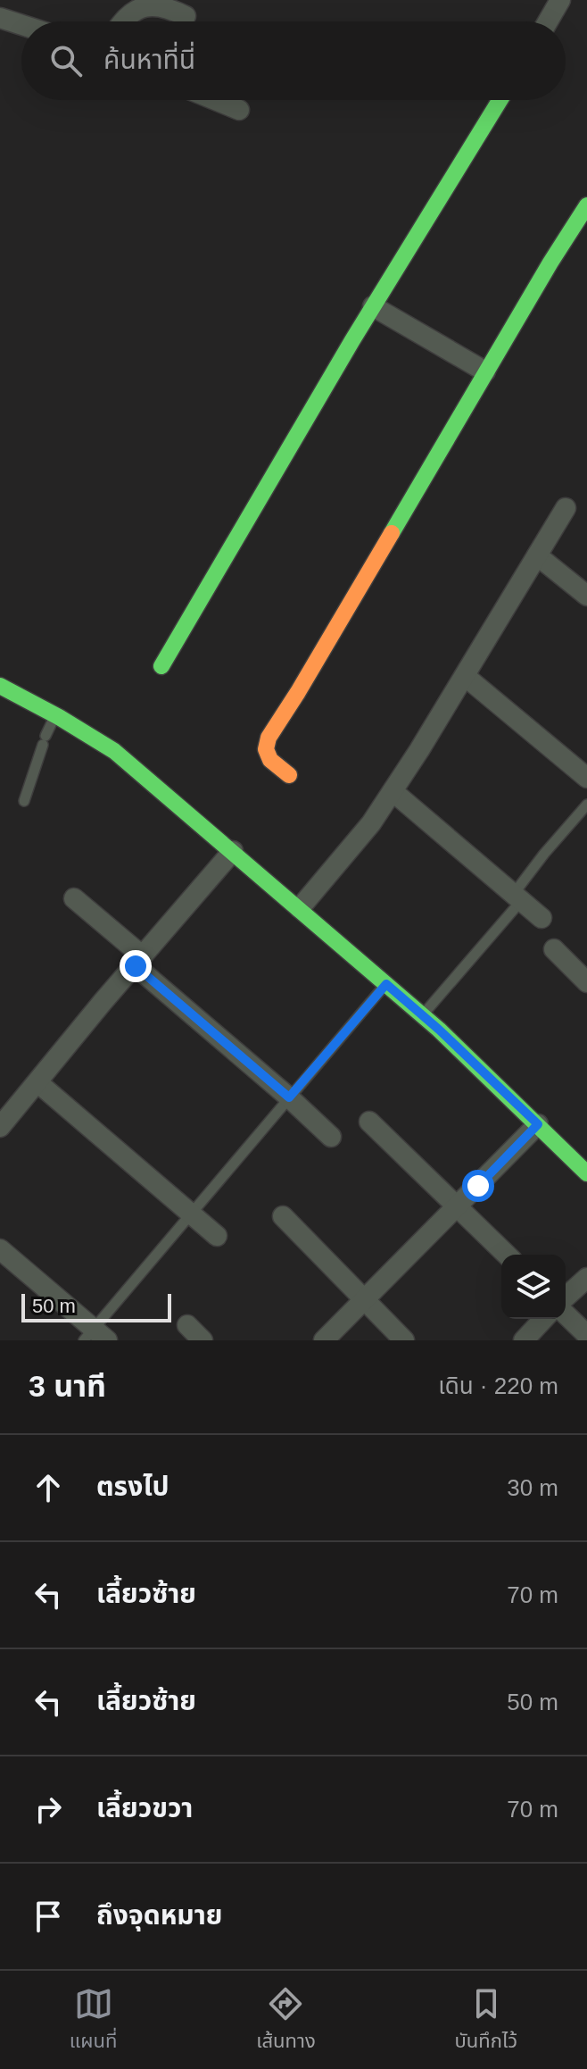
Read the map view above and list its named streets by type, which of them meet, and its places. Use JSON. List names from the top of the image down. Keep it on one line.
{"scale_bar":"50 m","page":{"search":"ค้นหาที่นี่","scale":"50 m","heading":["3 นาที","เดิน · 220 m"],"list":[["ตรงไป","30 m"],["เลี้ยวซ้าย","70 m"],["เลี้ยวซ้าย","50 m"],["เลี้ยวขวา","70 m"],"ถึงจุดหมาย"],"nav":["แผนที่","เส้นทาง","บันทึกไว้"]}}
